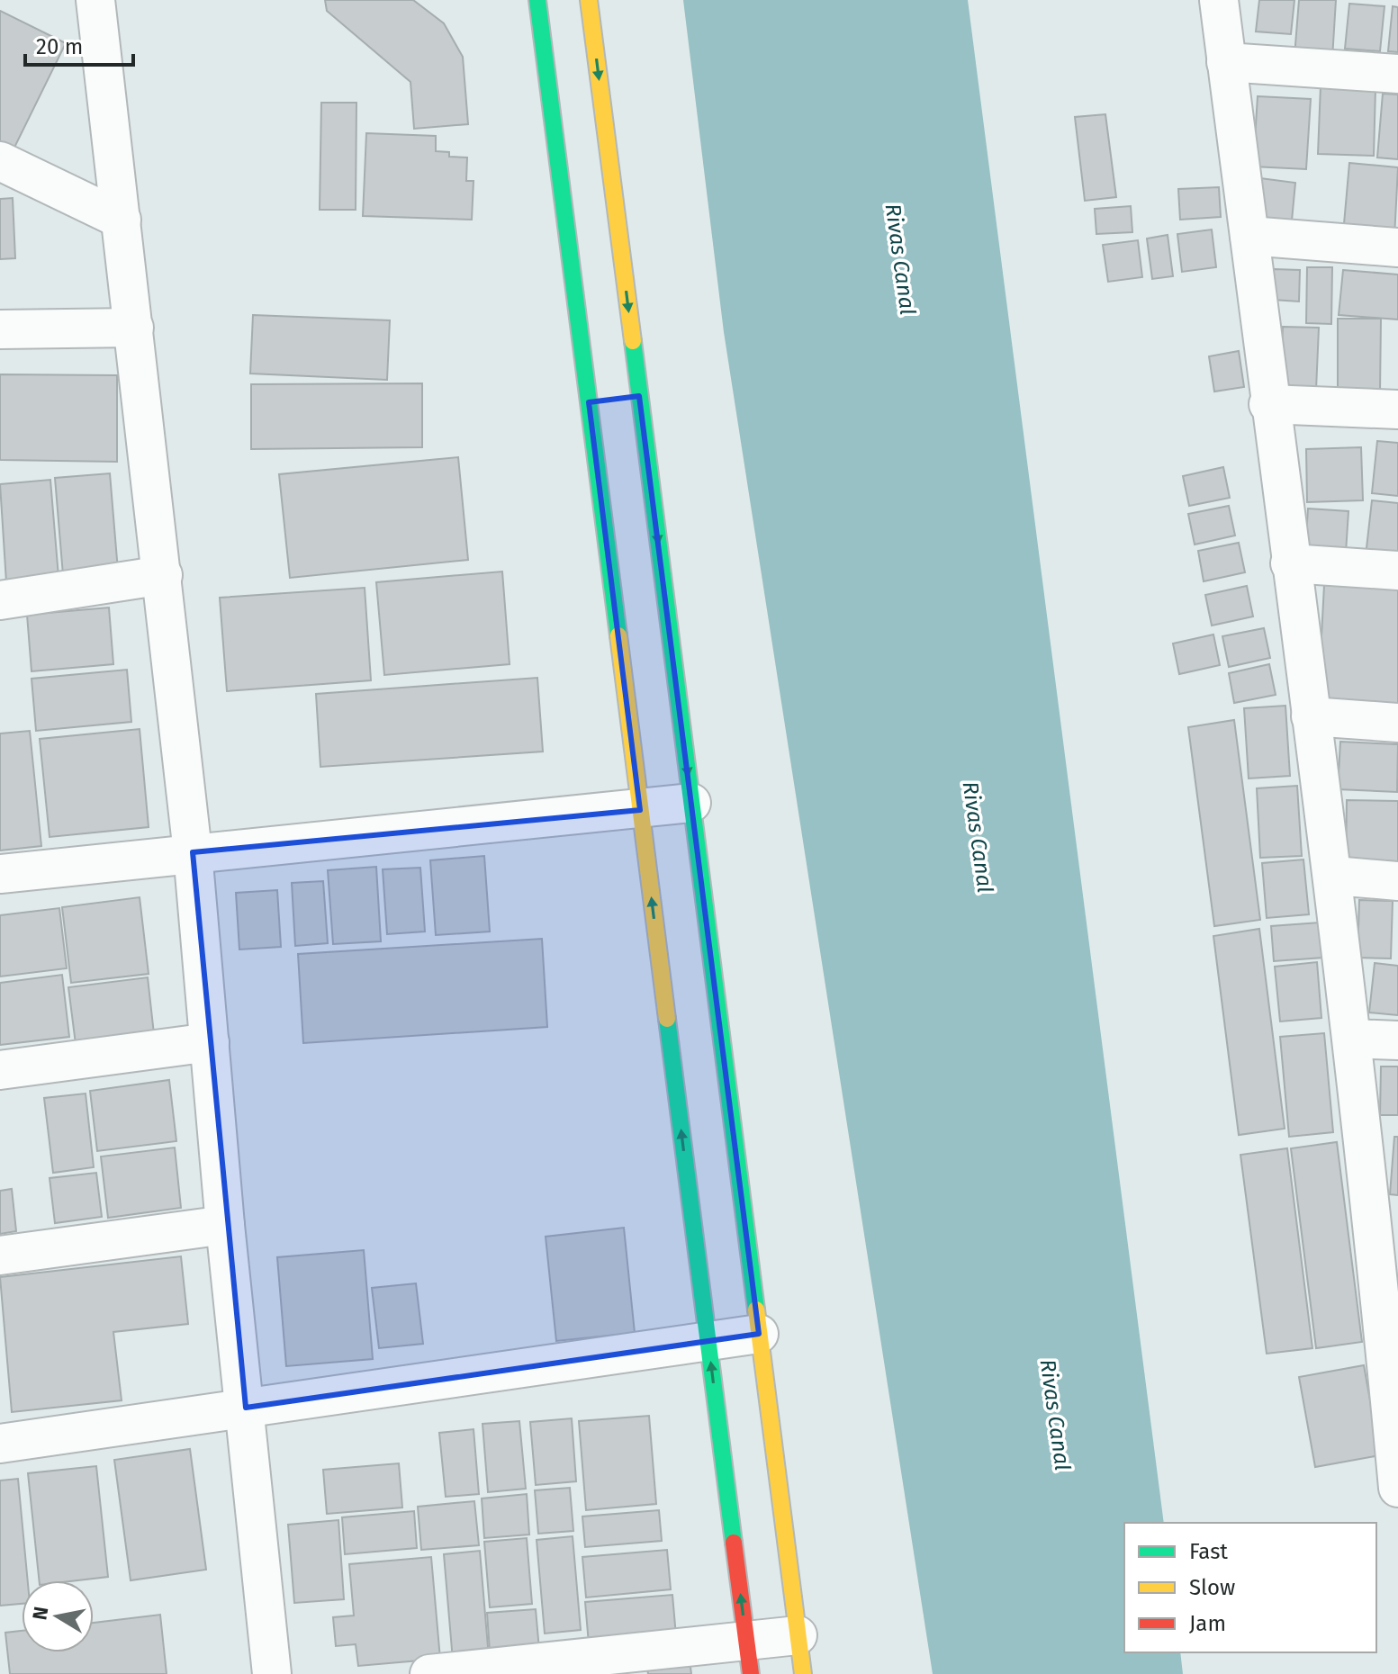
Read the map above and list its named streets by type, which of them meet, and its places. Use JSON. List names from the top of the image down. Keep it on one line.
{"water":["Rivas Canal"],"legend":["Fast","Slow","Jam"],"scale_bar":"20 m","north":"left"}
